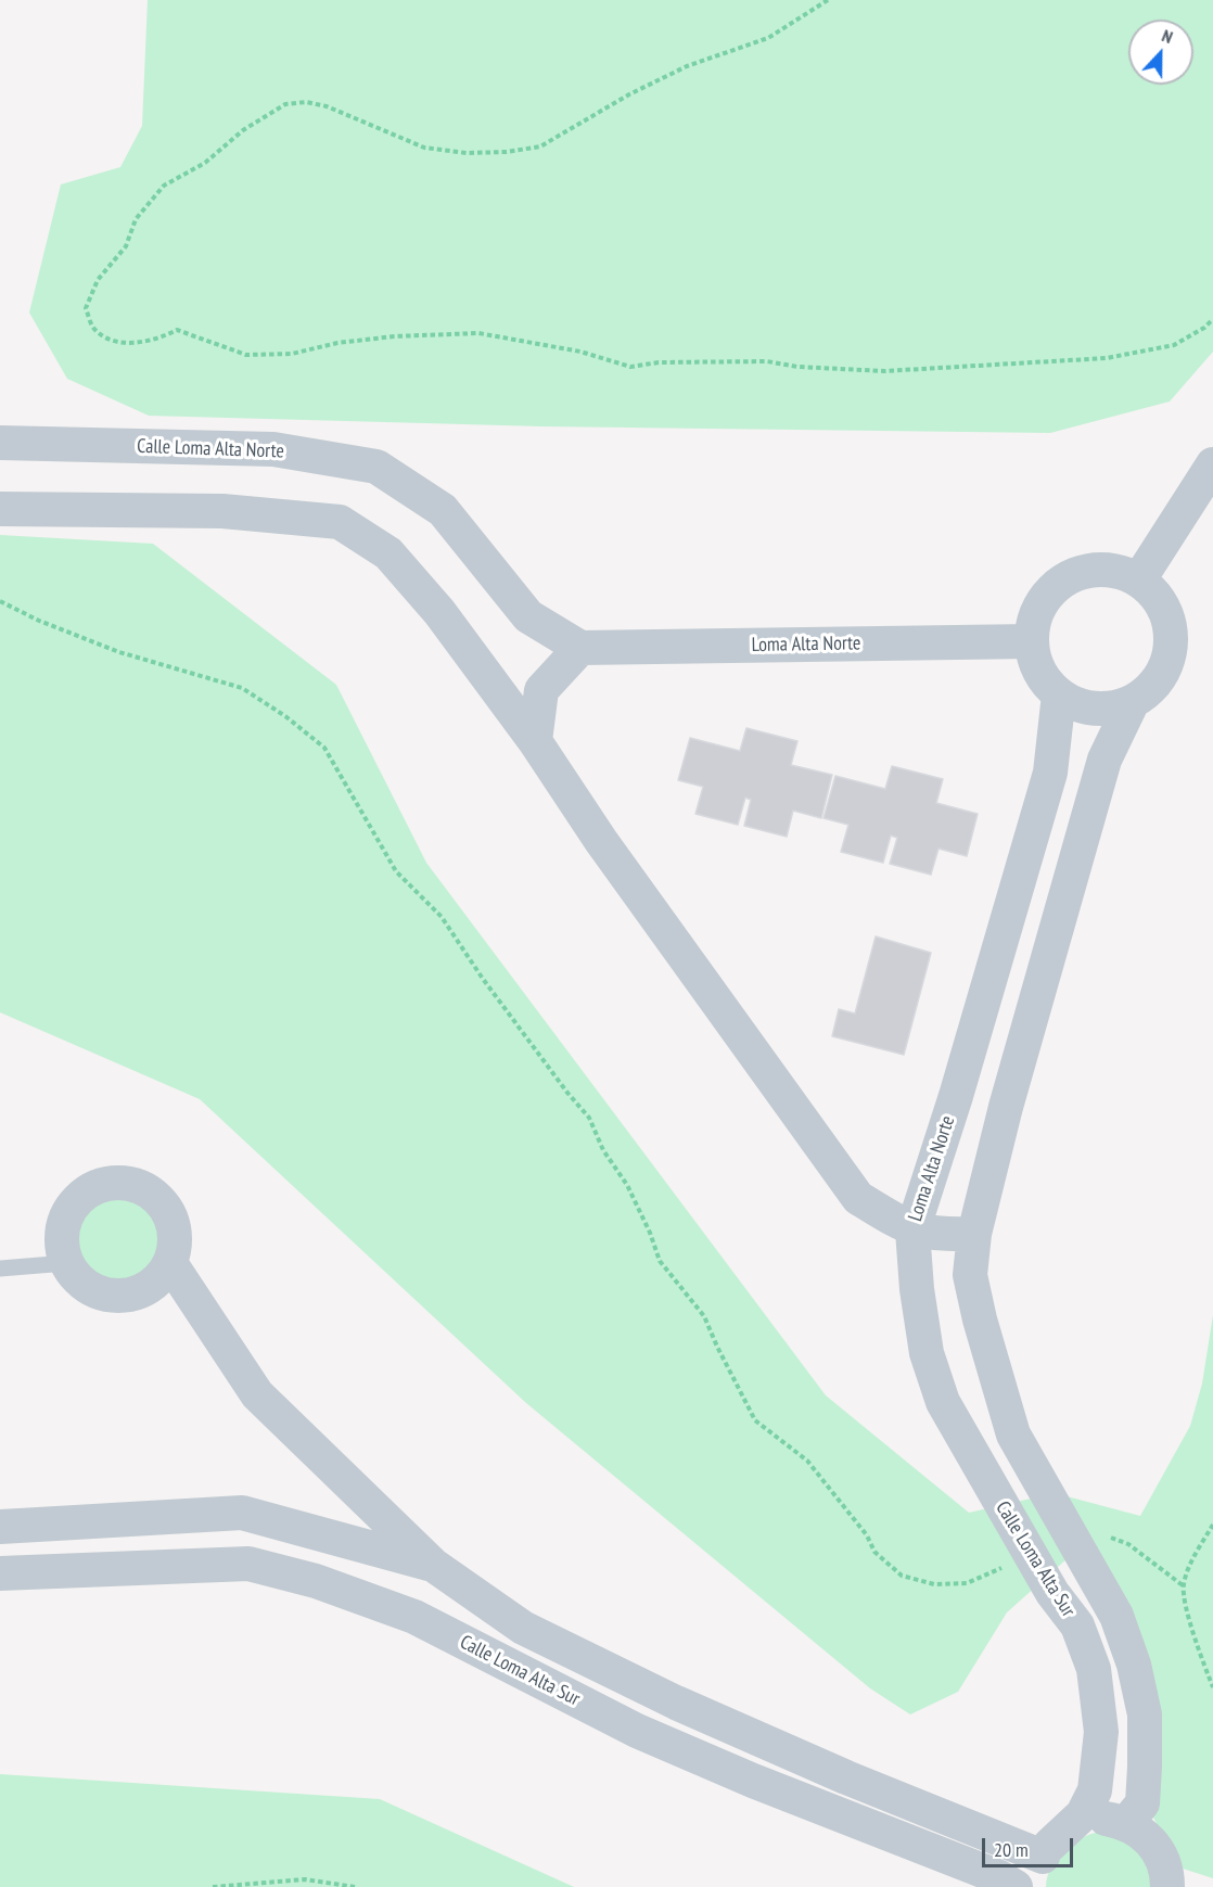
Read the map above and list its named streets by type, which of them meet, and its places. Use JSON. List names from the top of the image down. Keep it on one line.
{"streets":{"street":["Calle Loma Alta Norte","Loma Alta Norte","Calle Loma Alta Sur"]},"crossings":[["Calle Loma Alta Norte","Loma Alta Norte"],["Loma Alta Norte","Calle Loma Alta Sur"]],"scale_bar":"20 m","north":"top"}
